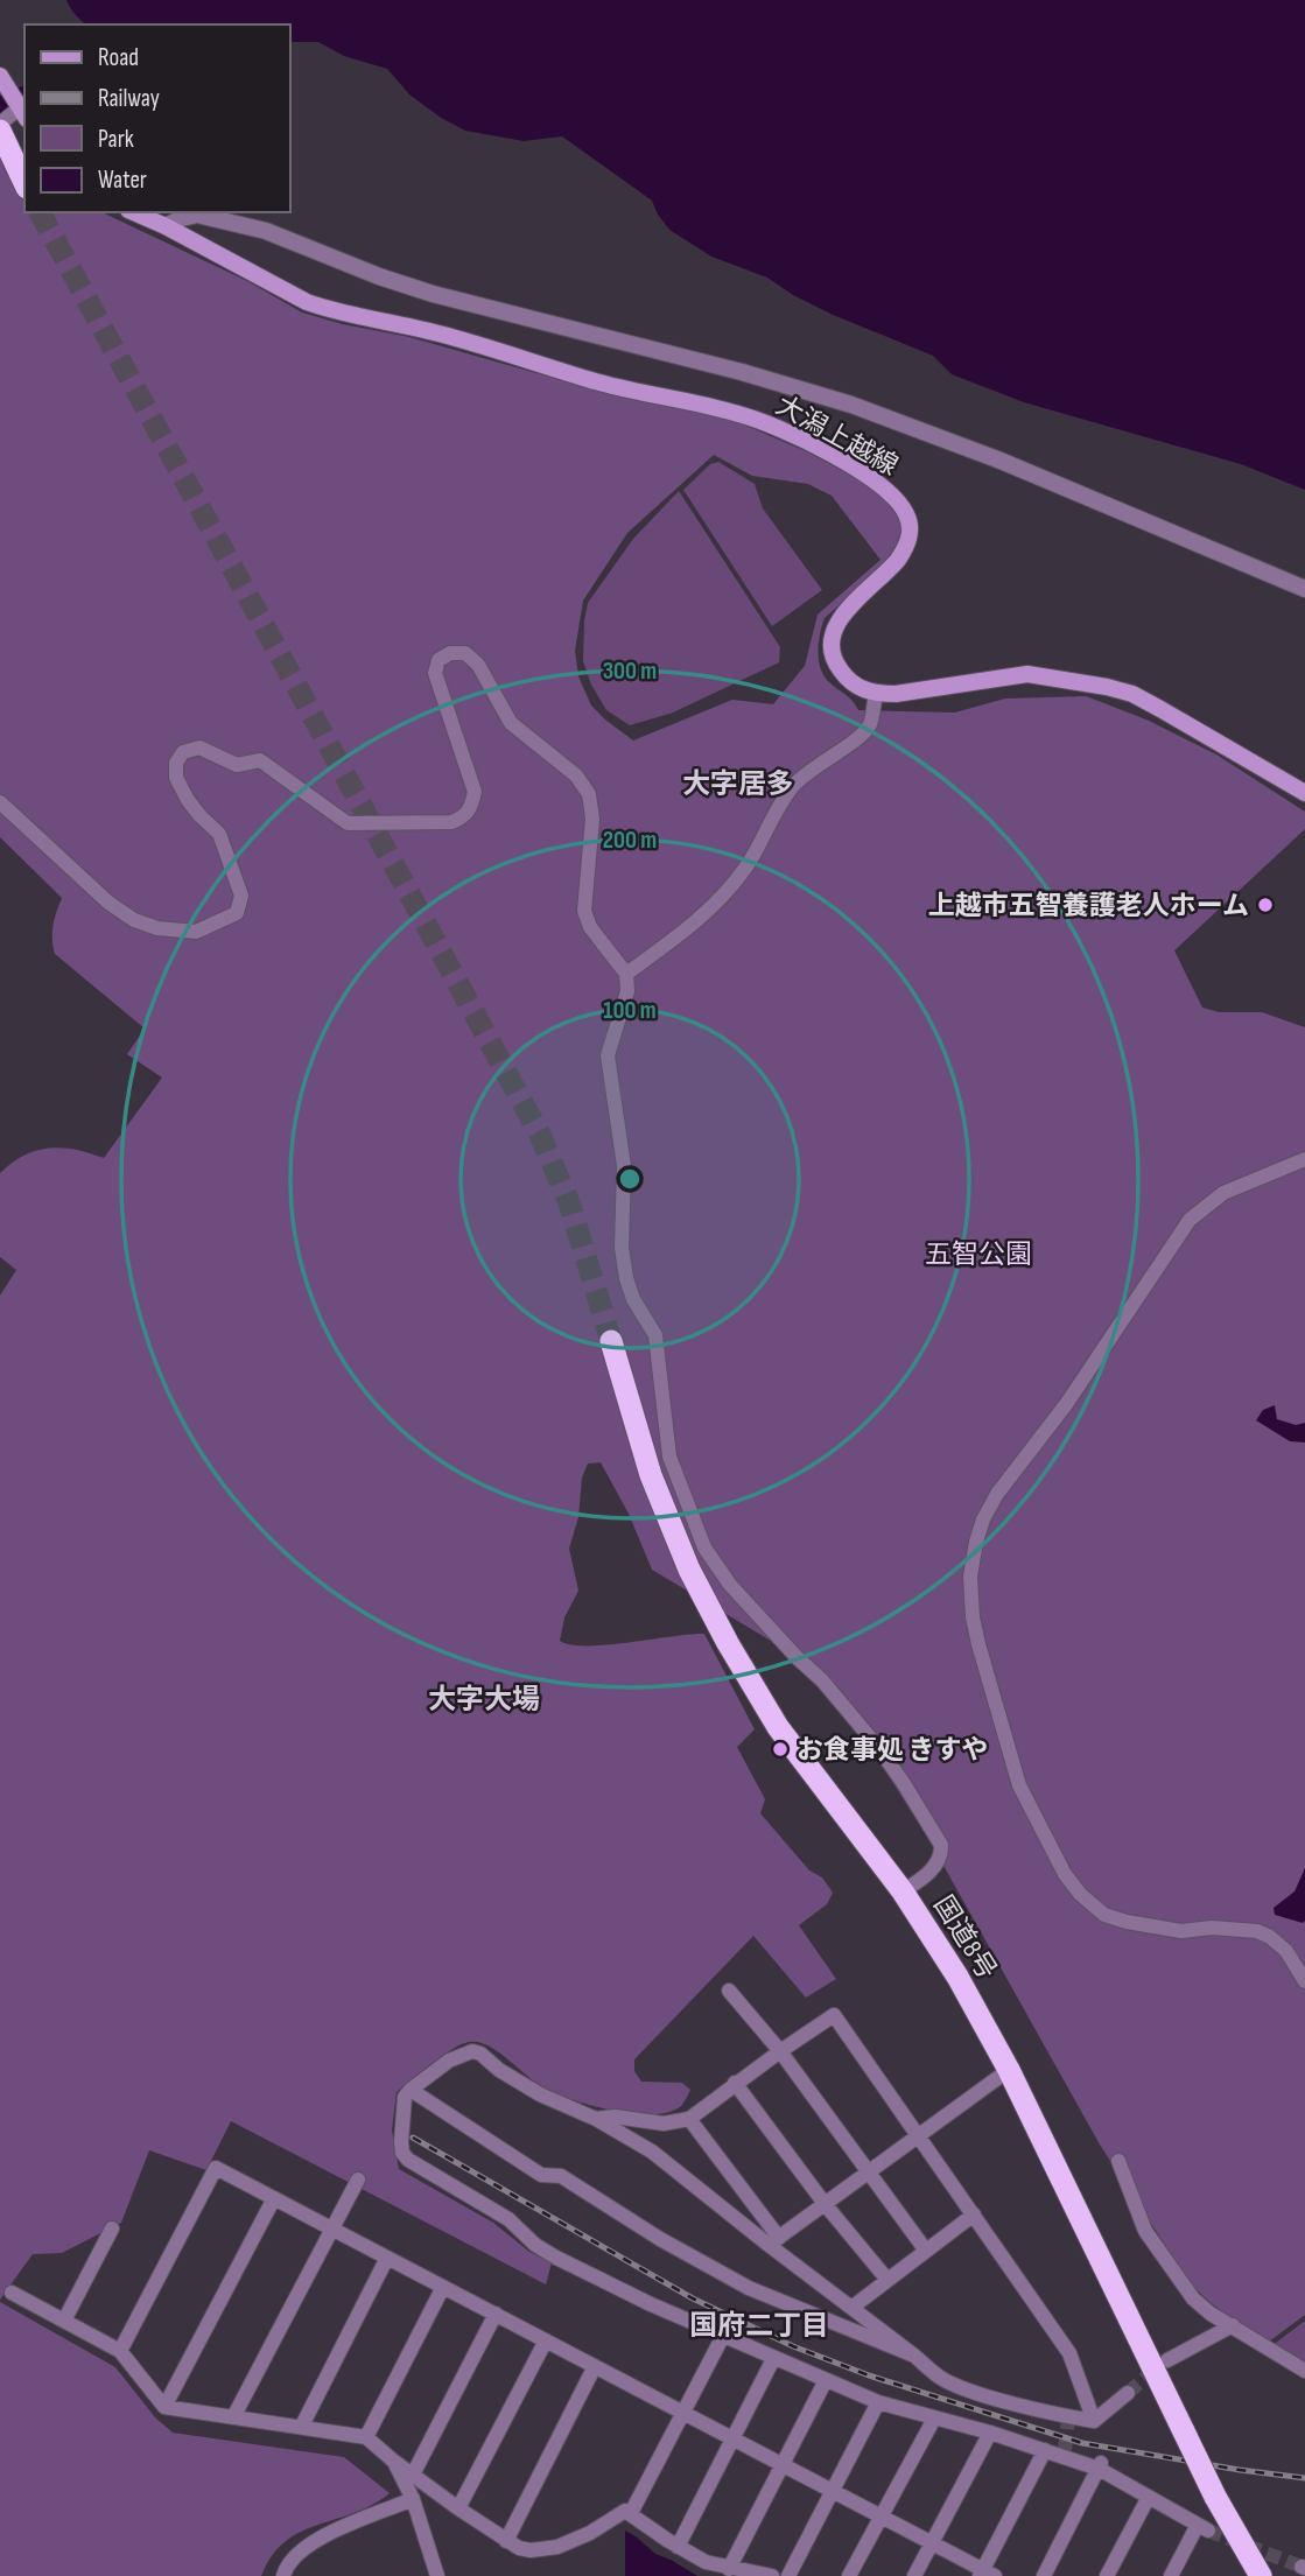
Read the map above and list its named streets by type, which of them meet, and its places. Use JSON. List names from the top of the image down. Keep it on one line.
{"streets":{"highway":["国道8号"],"main road":["大潟上越線"]},"districts":["大字居多","大字大場","国府二丁目"],"parks":["五智公園"],"places":["上越市五智養護老人ホーム","お食事処 きすや"],"legend":["Road","Railway","Park","Water"],"rings":["300 m","200 m","100 m"]}
